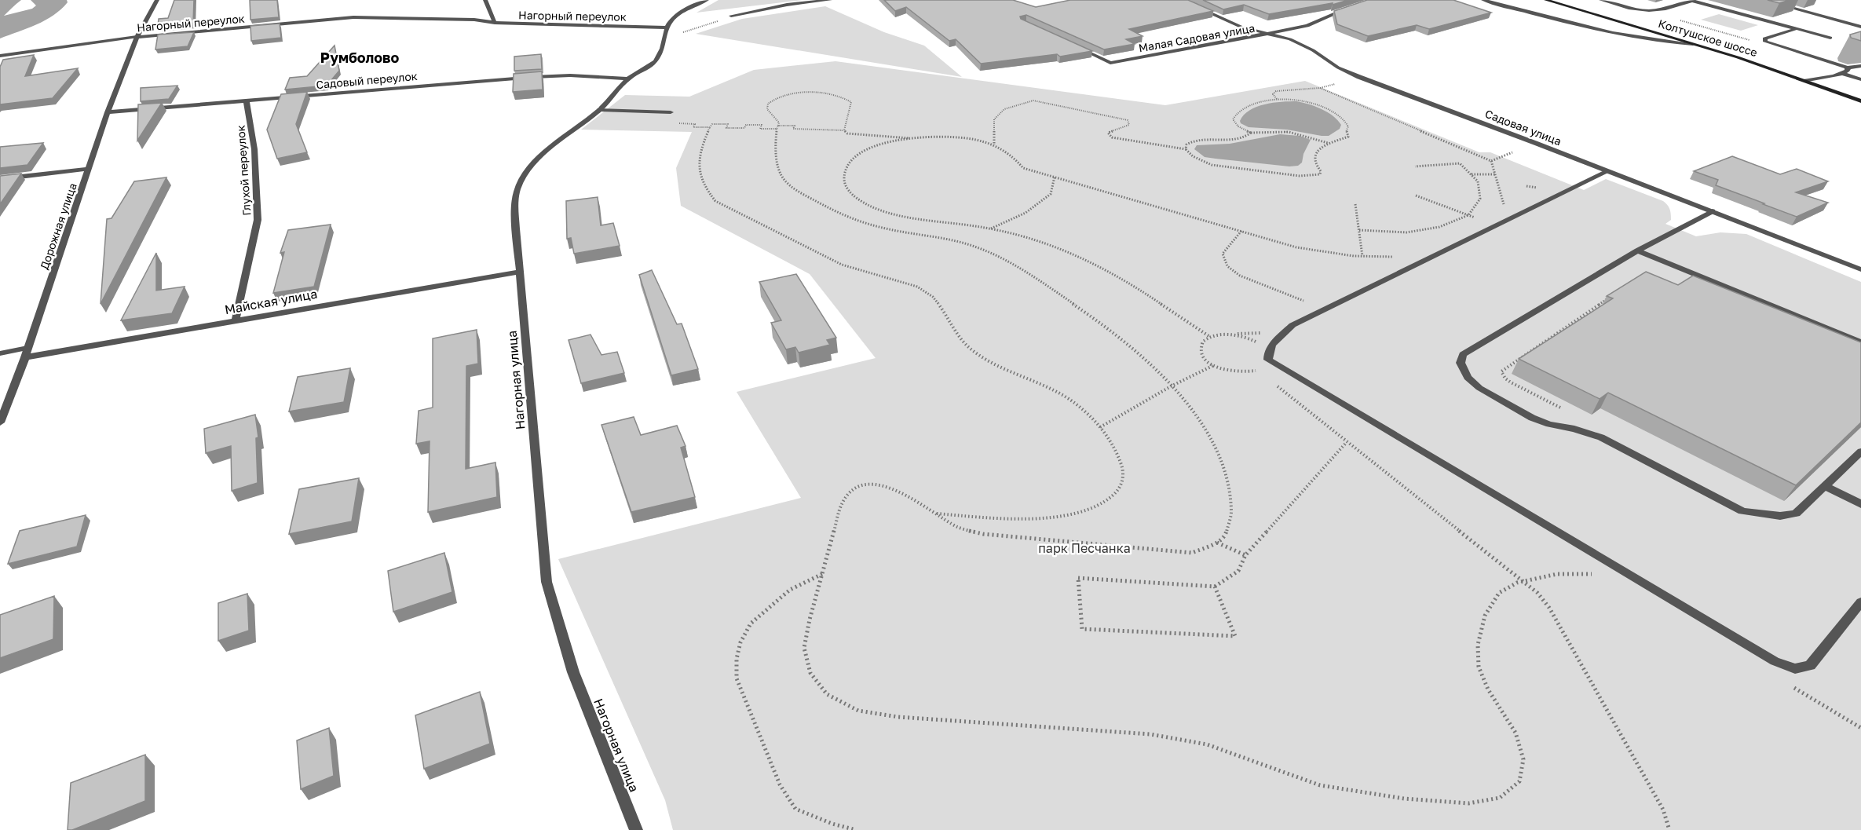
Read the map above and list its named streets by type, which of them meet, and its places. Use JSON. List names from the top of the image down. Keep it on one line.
{"streets":{"main road":["Колтушское шоссе"],"street":["Нагорный переулок","Малая Садовая улица","Садовый переулок","Садовая улица","Глухой переулок","Дорожная улица","Майская улица","Нагорная улица"]},"crossings":[["Нагорный переулок","Дорожная улица"],["Нагорный переулок","Нагорная улица"],["Малая Садовая улица","Садовая улица"],["Садовый переулок","Глухой переулок"],["Садовый переулок","Дорожная улица"],["Садовый переулок","Нагорная улица"],["Глухой переулок","Майская улица"],["Дорожная улица","Майская улица"],["Майская улица","Нагорная улица"]],"districts":["Румболово"],"parks":["парк Песчанка"]}
